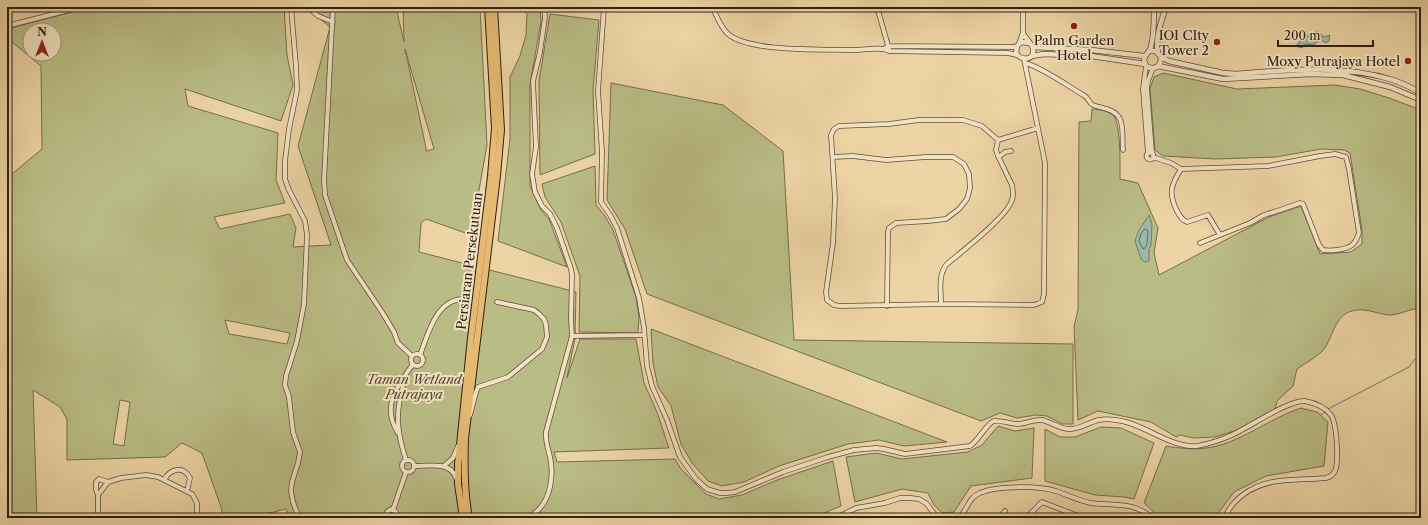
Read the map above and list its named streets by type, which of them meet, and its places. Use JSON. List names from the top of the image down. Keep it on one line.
{"streets":{"main road":["Persiaran Persekutuan"]},"parks":["Taman Wetland Putrajaya"],"places":["Palm Garden Hotel","IOI CIty Tower 2","Moxy Putrajaya Hotel"],"scale_bar":"200 m","north":"top"}
